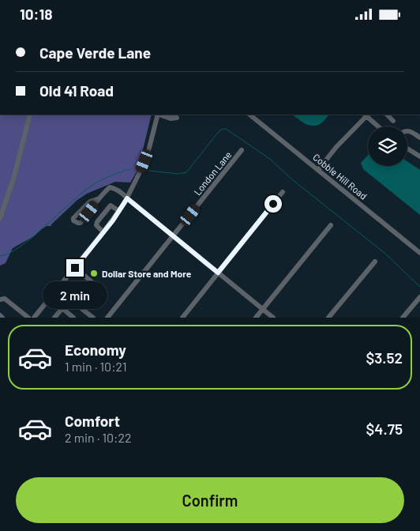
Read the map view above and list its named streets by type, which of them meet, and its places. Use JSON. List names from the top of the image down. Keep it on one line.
{"streets":{"street":["London Lane","Cobble Hill Road"]},"places":["Dollar Store and More"],"page":{"status":"10:18","banner":["Cape Verde Lane","Old 41 Road"],"bubble":"2 min","list":[{"name":"Economy","note":"1 min · 10:21","value":"$3.52"},{"name":"Comfort","note":"2 min · 10:22","value":"$4.75"}],"buttons":"Confirm"}}
